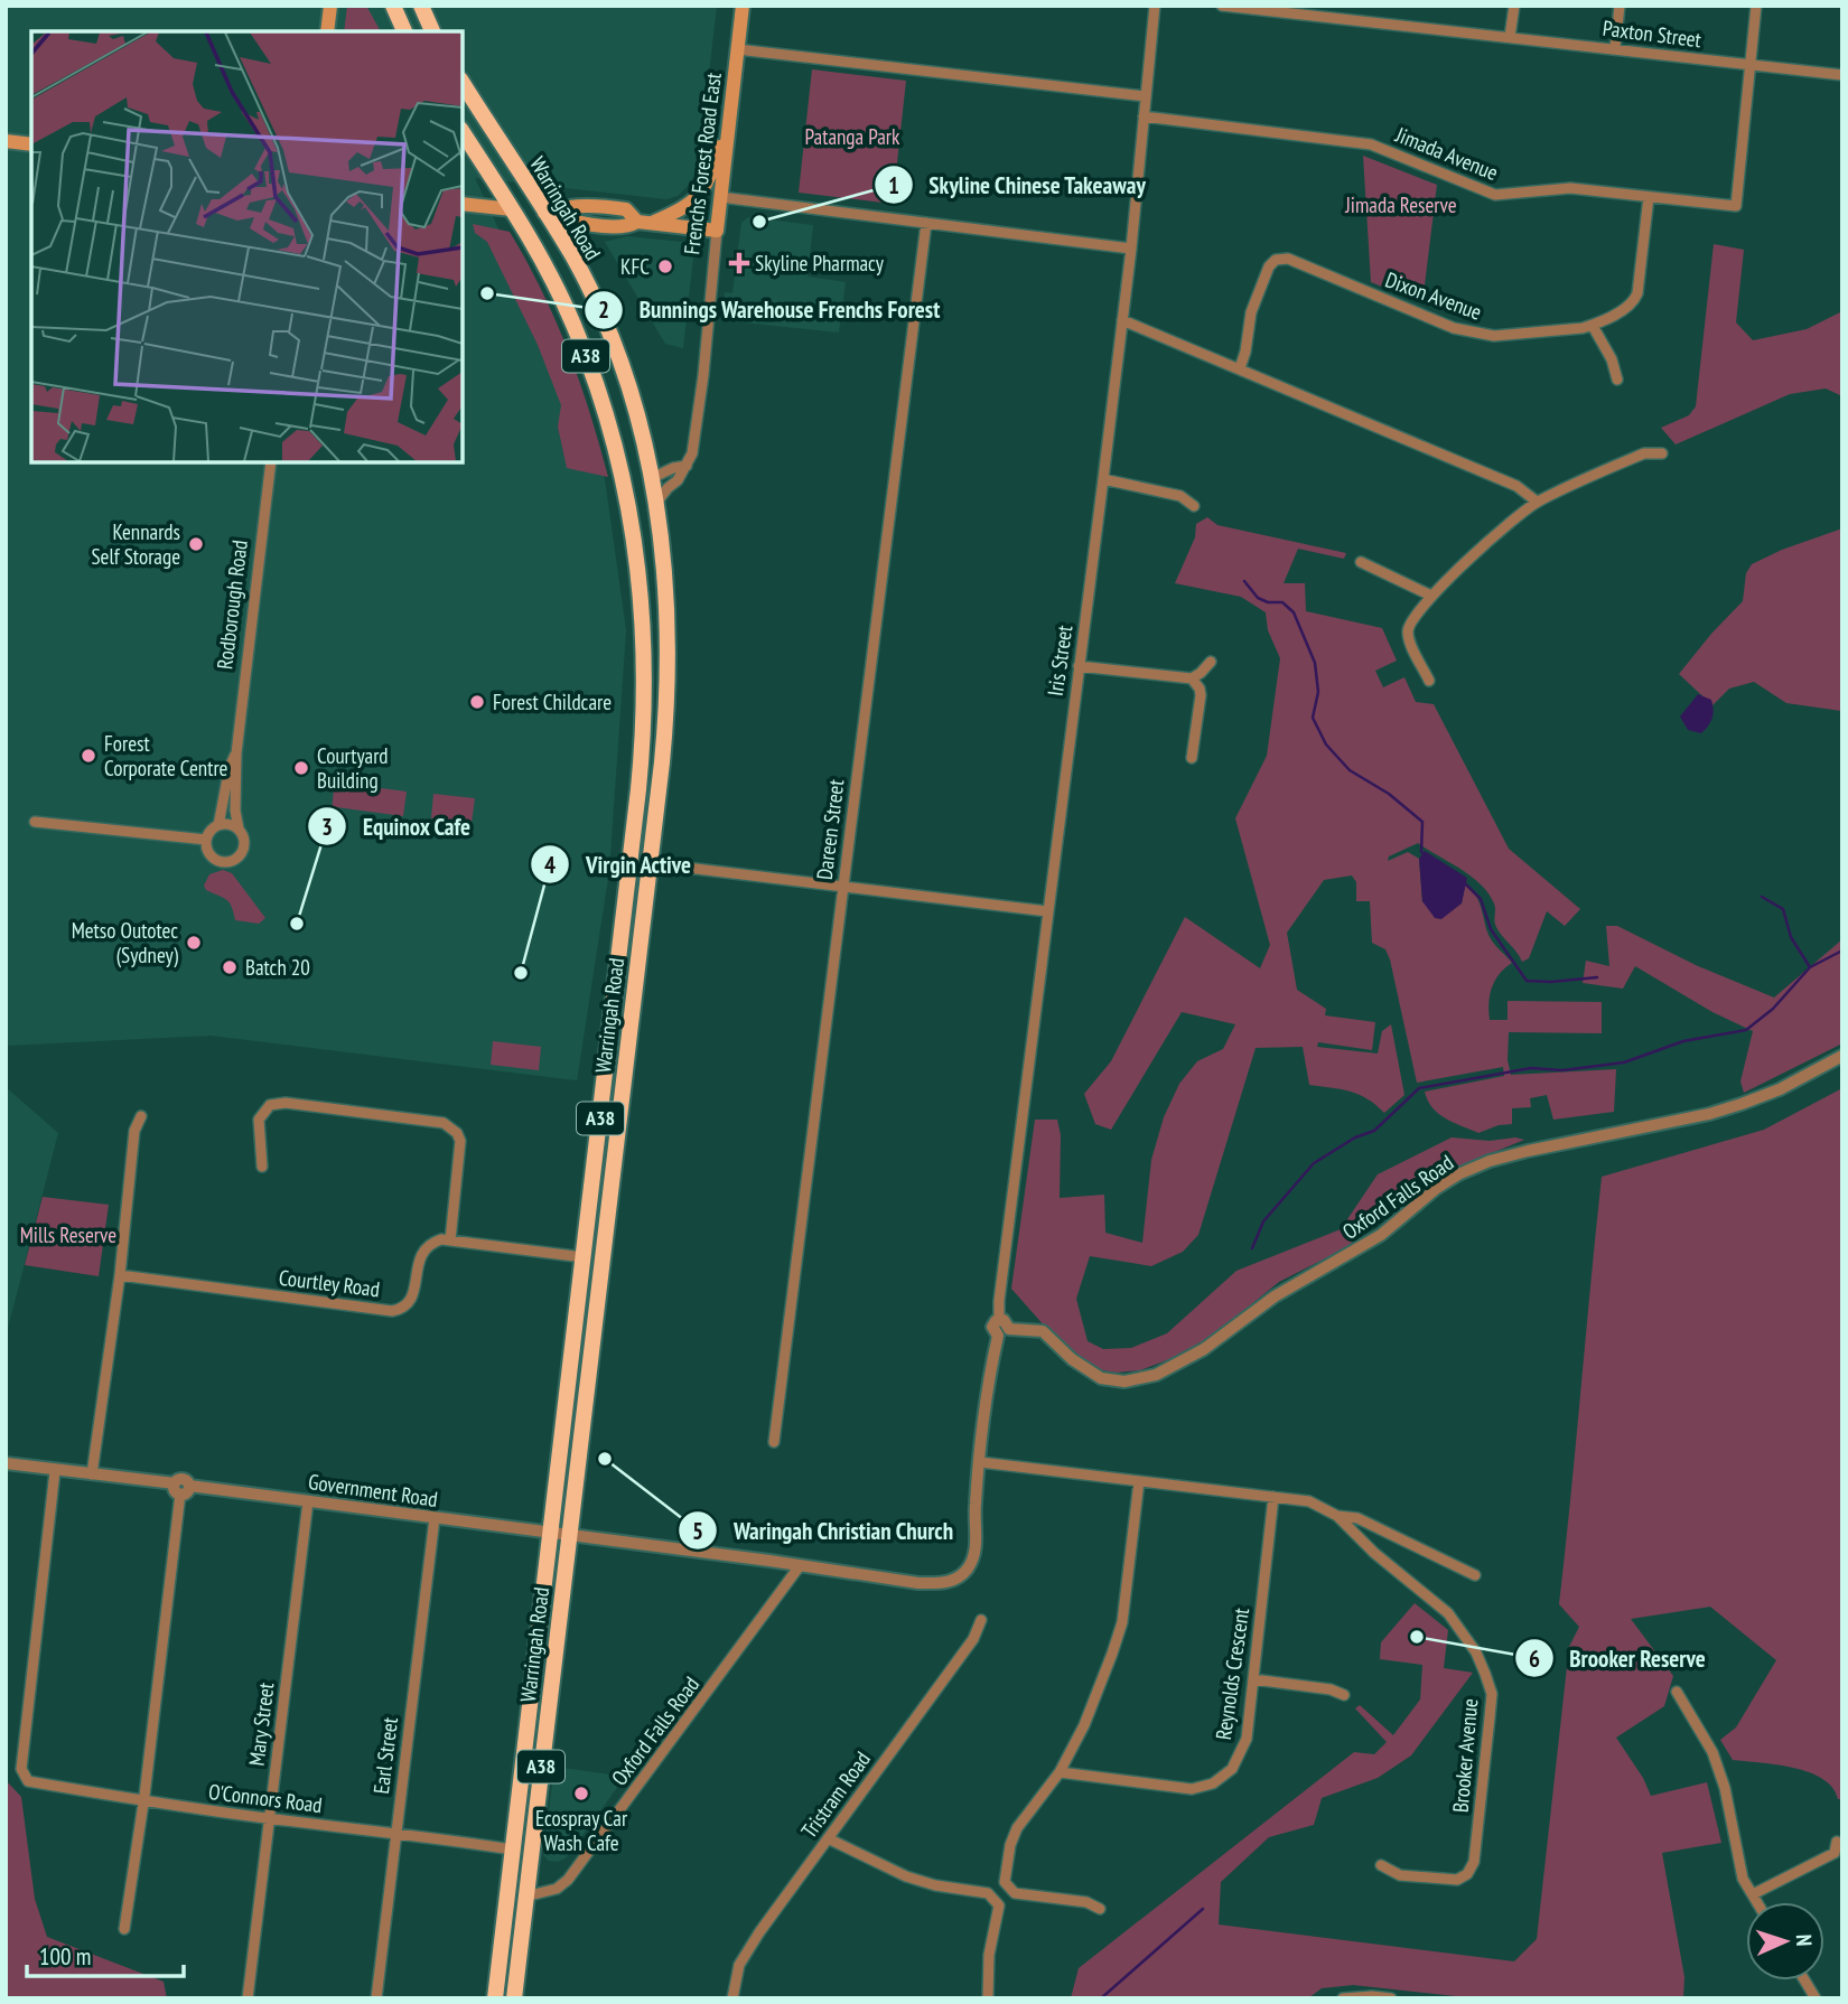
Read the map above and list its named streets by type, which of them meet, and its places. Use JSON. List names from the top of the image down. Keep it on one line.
{"streets":{"highway":["Warringah Road","A38"],"main road":["Frenchs Forest Road East"],"street":["Paxton Street","Jimada Avenue","Dixon Avenue","Rodborough Road","Iris Street","Dareen Street","Oxford Falls Road","Courtley Road","Government Road","Reynolds Crescent","Mary Street","Earl Street","Brooker Avenue","Tristram Road","O'Connors Road"]},"crossings":[["Paxton Street","Jimada Avenue"],["Jimada Avenue","Dixon Avenue"],["Jimada Avenue","Iris Street"],["Frenchs Forest Road East","Warringah Road"],["Warringah Road","Oxford Falls Road"],["Warringah Road","Government Road"],["Warringah Road","O'Connors Road"],["Iris Street","Oxford Falls Road"],["Oxford Falls Road","Government Road"],["Government Road","Mary Street"],["Government Road","Earl Street"],["Government Road","Brooker Avenue"],["Government Road","O'Connors Road"],["Reynolds Crescent","Brooker Avenue"],["Mary Street","O'Connors Road"],["Earl Street","O'Connors Road"]],"parks":["Patanga Park","Jimada Reserve","Mills Reserve"],"places":{"other":["Skyline Chinese Takeaway","KFC","Bunnings Warehouse Frenchs Forest","Kennards Self Storage","Forest Childcare","Forest Corporate Centre","Courtyard Building","Equinox Cafe","Metso Outotec (Sydney)","Batch 20","Virgin Active","Waringah Christian Church","Brooker Reserve","Ecospray Car Wash Cafe"],"health":["Skyline Pharmacy"]},"scale_bar":"100 m","north":"right"}
